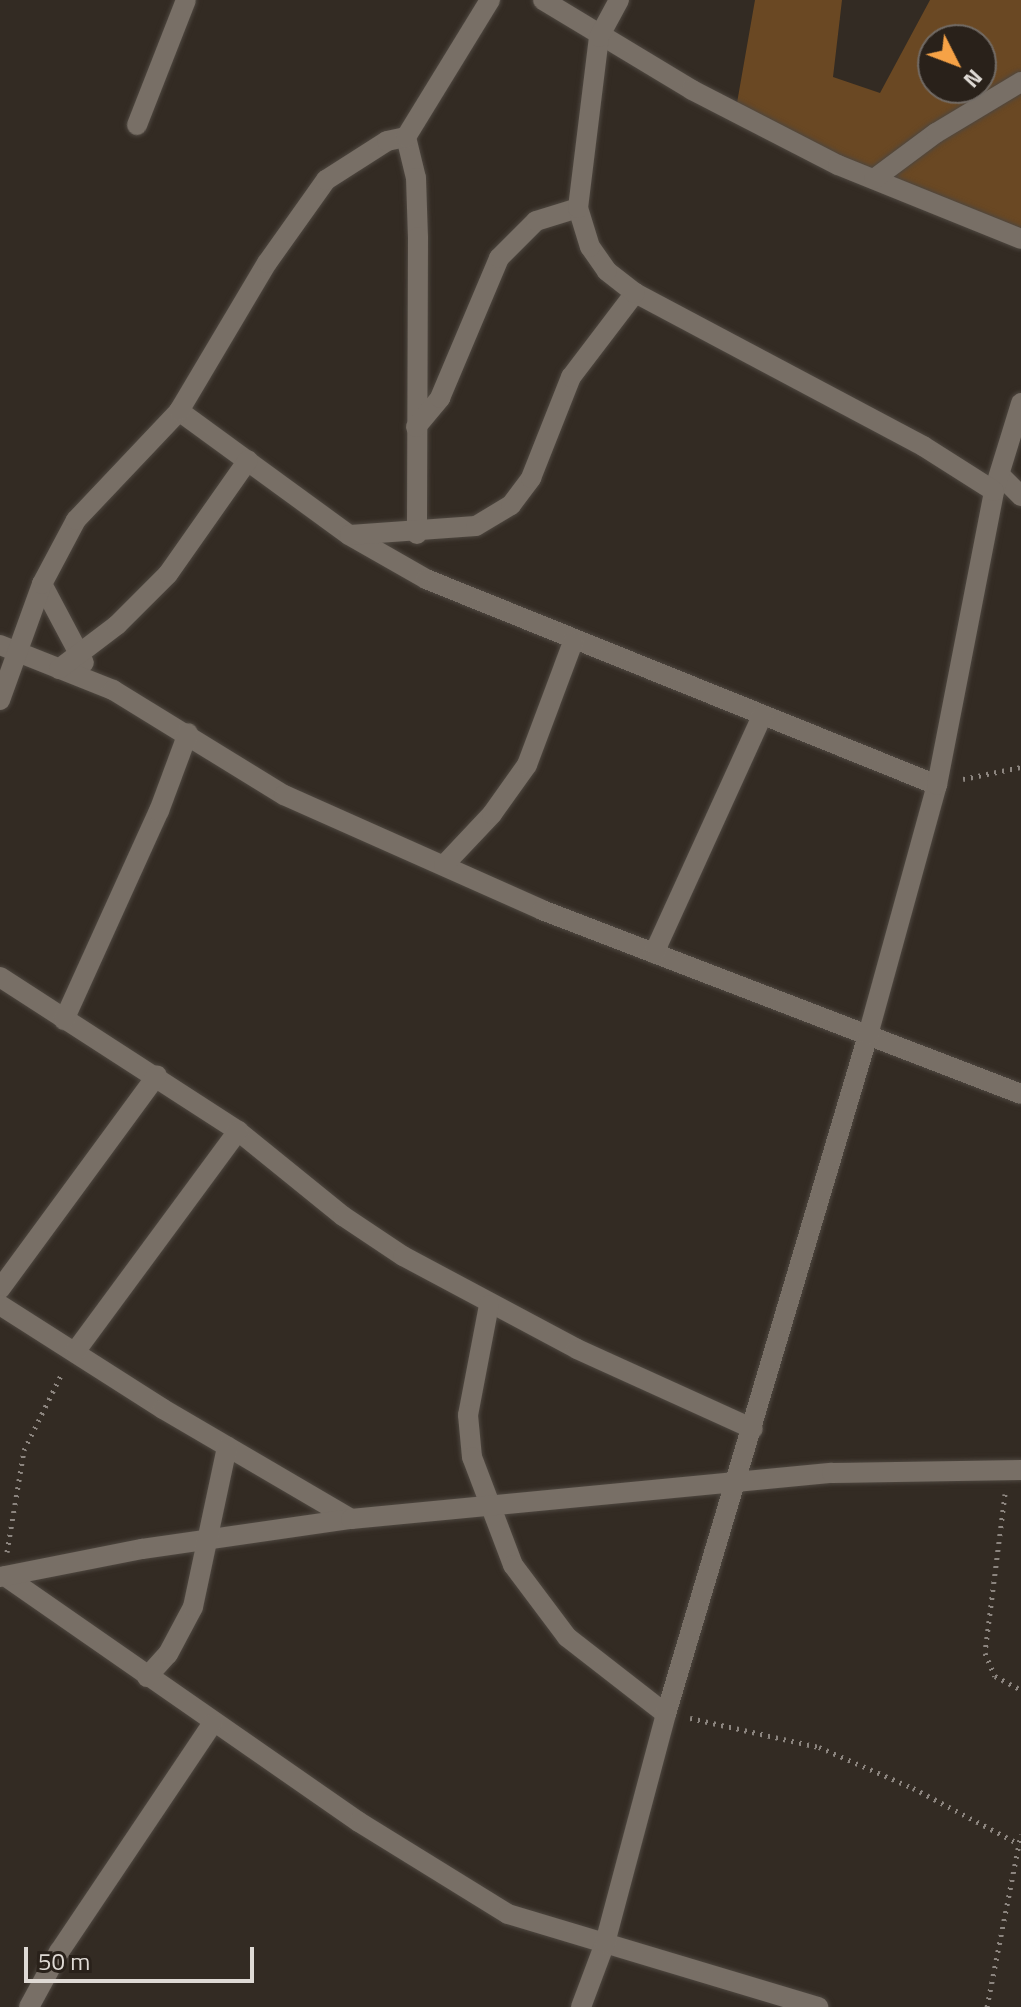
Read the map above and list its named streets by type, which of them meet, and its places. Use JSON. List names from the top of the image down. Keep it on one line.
{"scale_bar":"50 m","north":"bottom right"}
